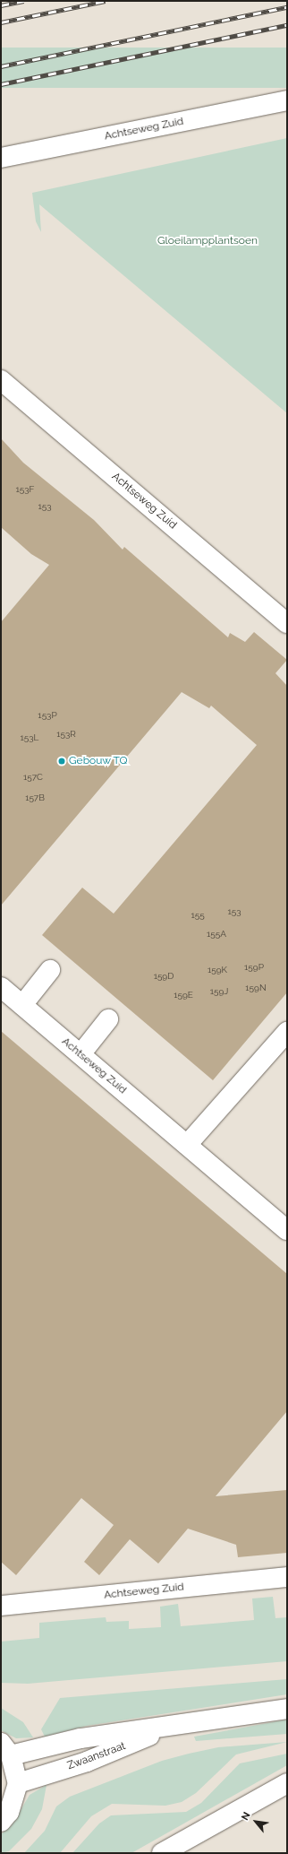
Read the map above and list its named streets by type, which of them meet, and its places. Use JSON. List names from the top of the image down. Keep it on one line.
{"streets":{"street":["Achtseweg Zuid","Zwaanstraat"]},"parks":["Gloeilampplantsoen"],"places":["Gebouw TQ"],"house_numbers":["153F","153","153P","153R","153L","157C","157B","153","155","155A","159P","159K","159D","159N","159J","159E"],"north":"top left"}
